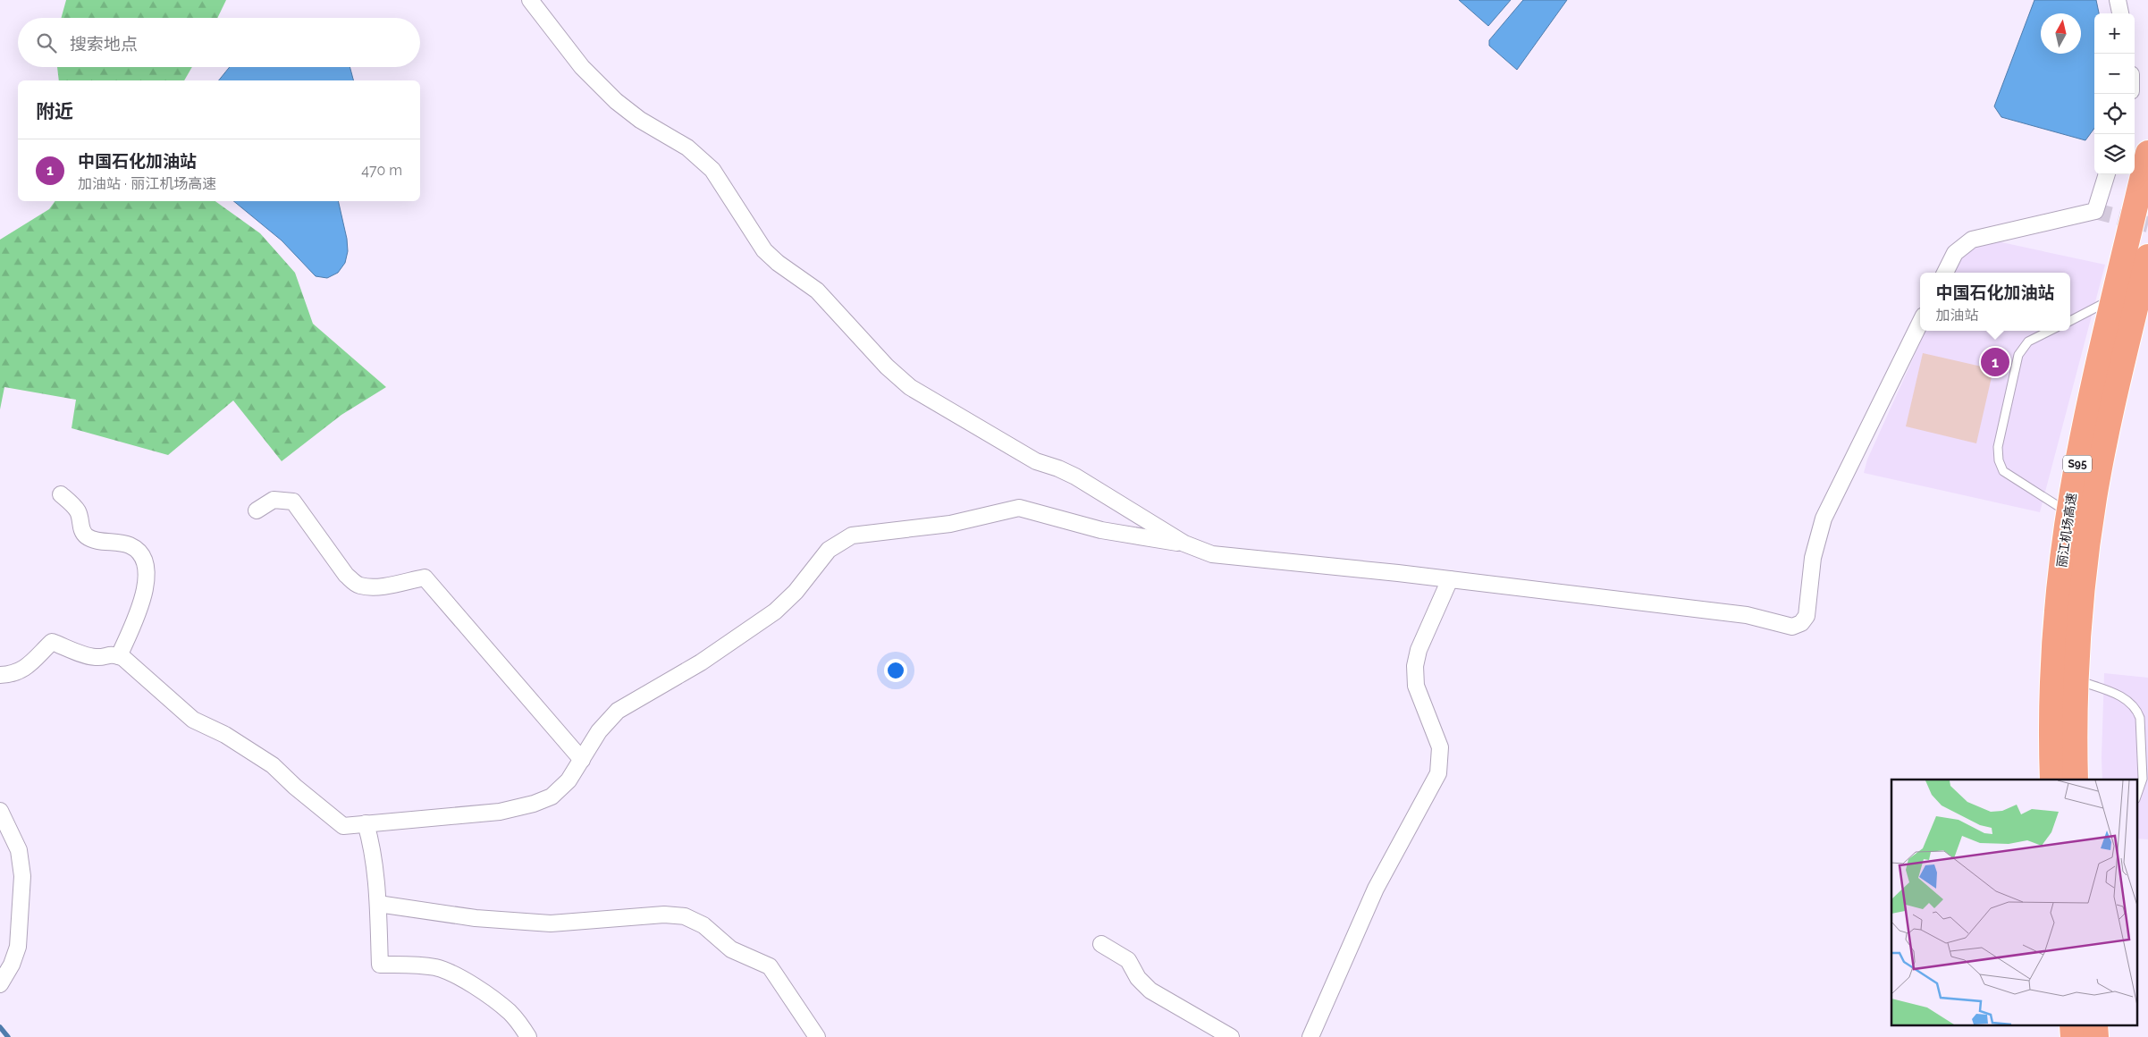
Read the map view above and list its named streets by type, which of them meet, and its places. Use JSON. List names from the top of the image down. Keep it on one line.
{"streets":{"highway":["S95","丽江机场高速"]},"north":"top","page":{"map_buttons":["+","−"],"search":"搜索地点","heading":"附近","list":[{"mark":"1","name":"中国石化加油站","note":"加油站 · 丽江机场高速","value":"470 m"}],"popup":["中国石化加油站","加油站"],"pins":"1"}}
